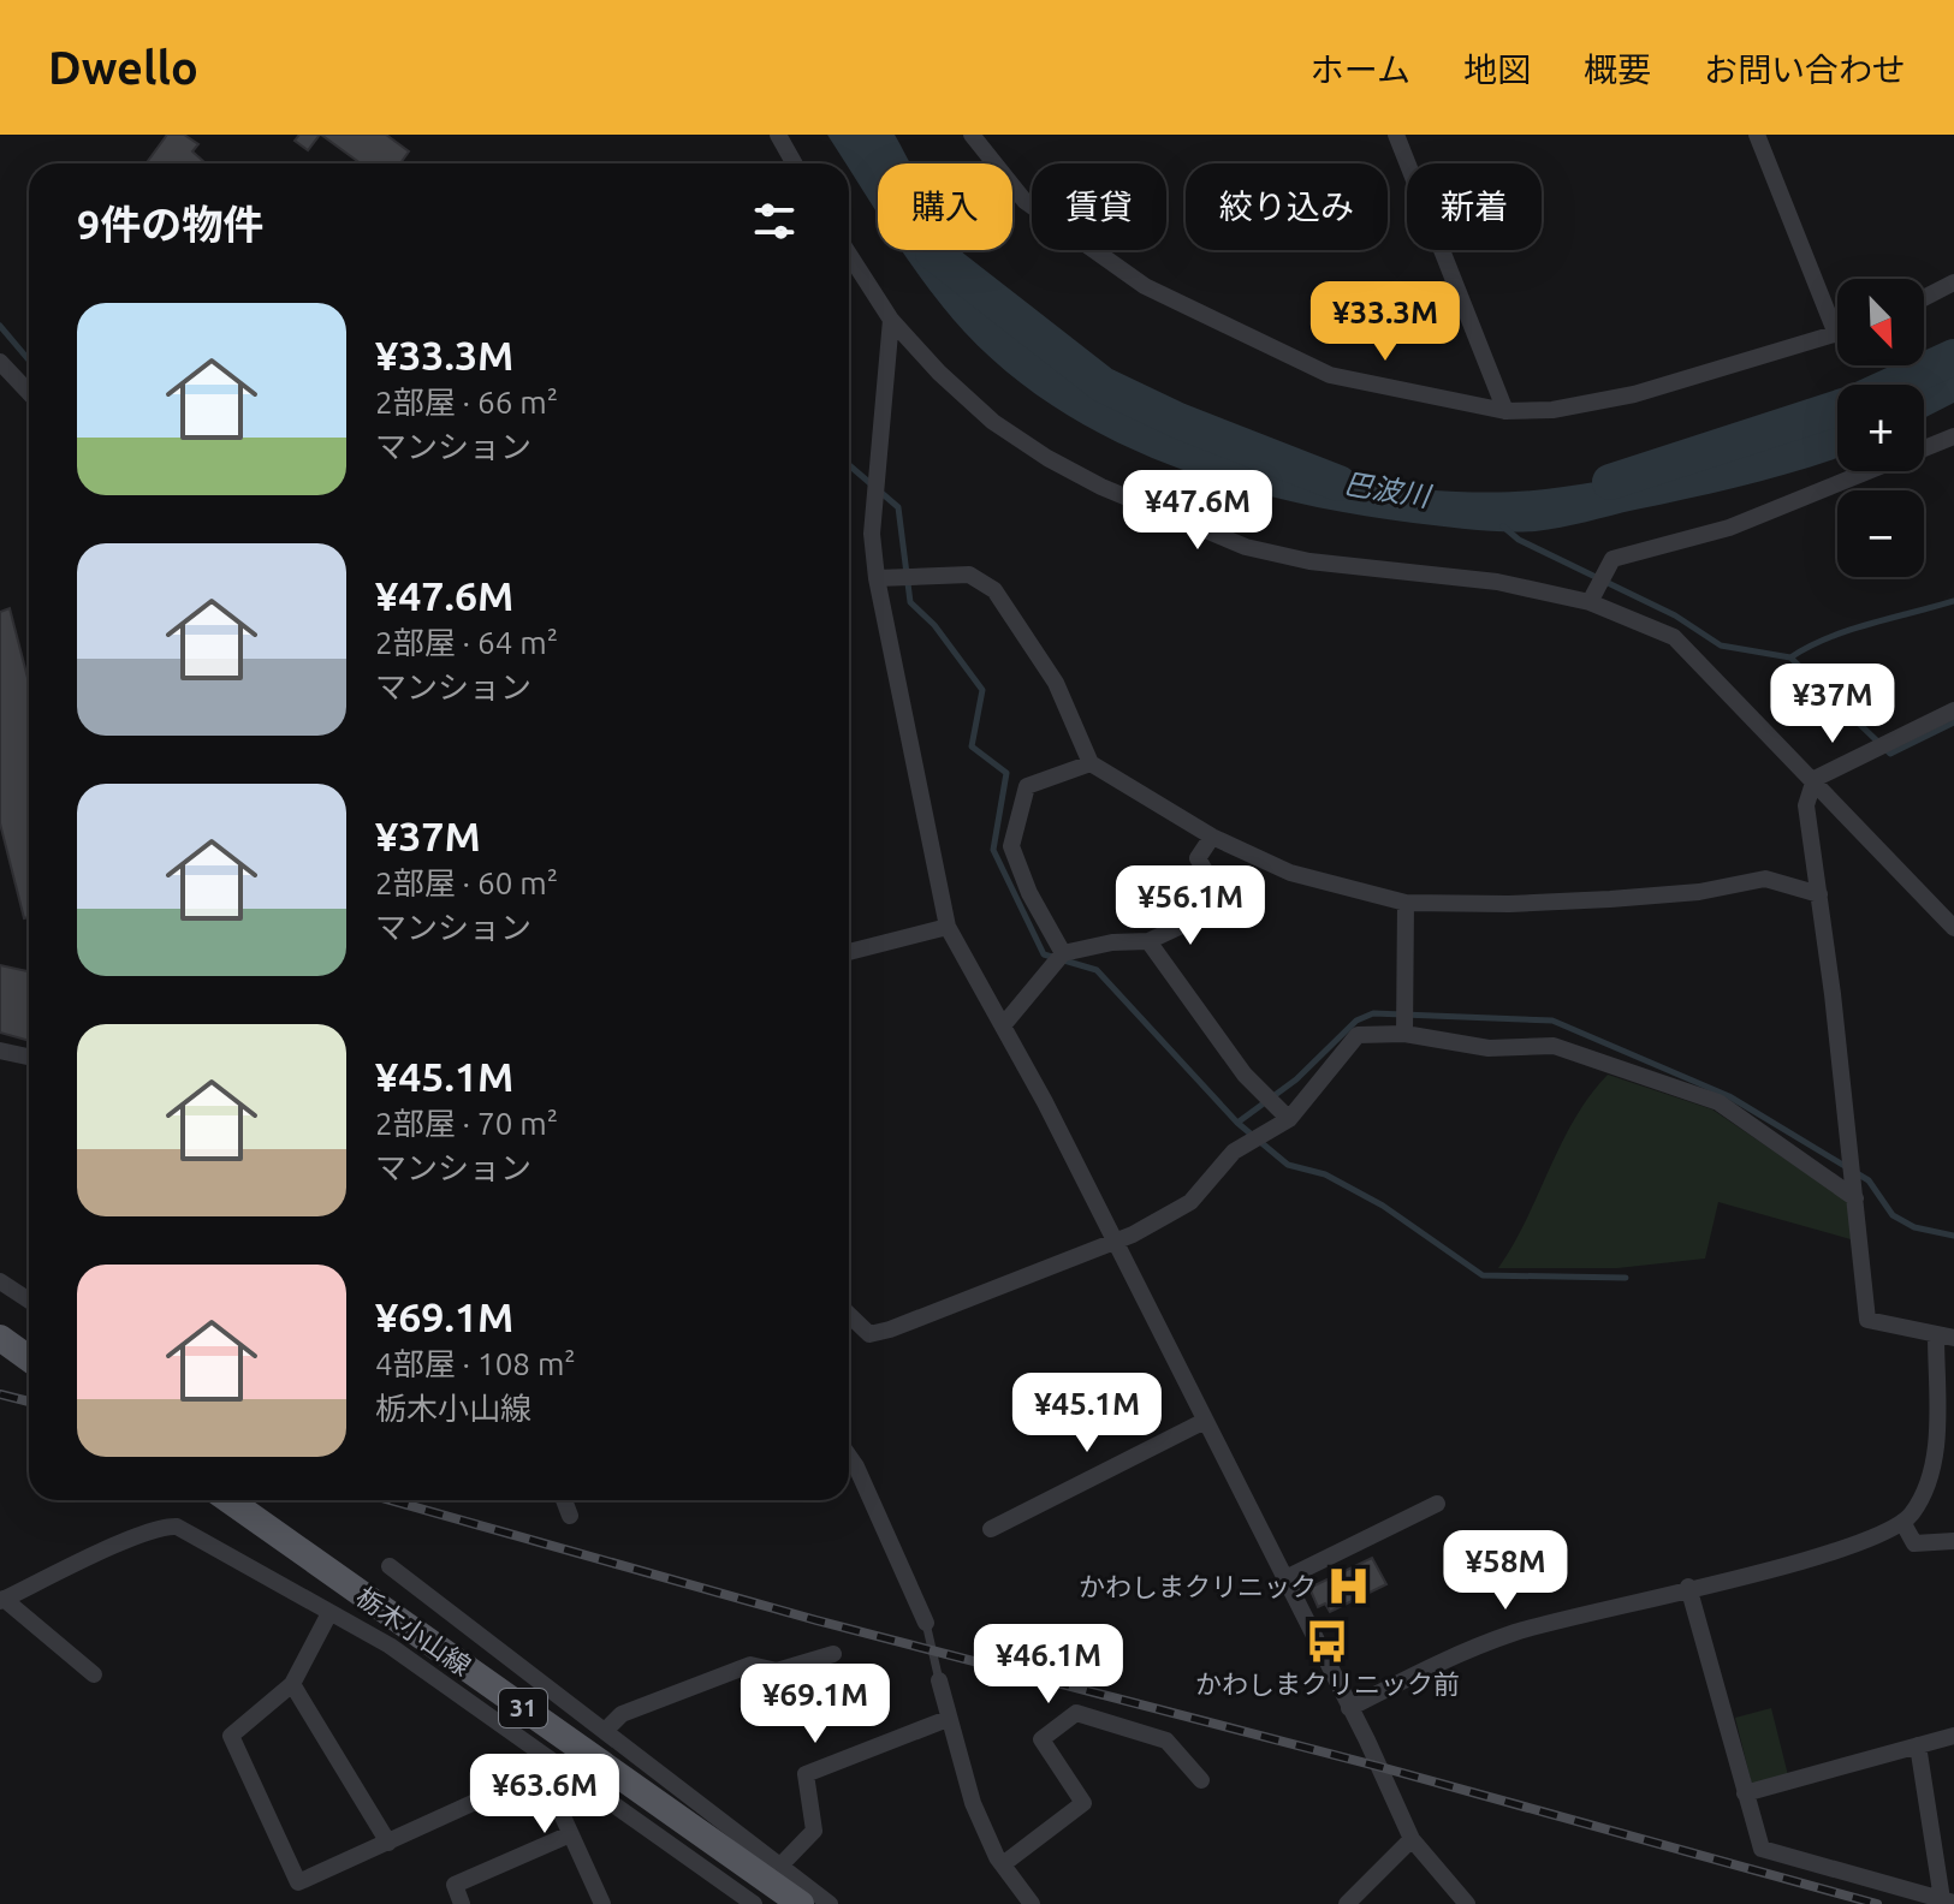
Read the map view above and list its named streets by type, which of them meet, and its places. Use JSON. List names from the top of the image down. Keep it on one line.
{"streets":{"main road":["栃木小山線","31"]},"water":["巴波川"],"places":{"hospital":["かわしまクリニック"],"bus stop":["かわしまクリニック前"]},"north":"bottom right","page":{"header":"Dwello","nav":["ホーム","地図","概要","お問い合わせ"],"chip":["購入","賃貸","絞り込み","新着"],"heading":"9件の物件","map_buttons":["+","−"],"list":[{"name":"¥33.3M","note":"2部屋 · 66 m² · マンション"},{"name":"¥47.6M","note":"2部屋 · 64 m² · マンション"},{"name":"¥37M","note":"2部屋 · 60 m² · マンション"},{"name":"¥45.1M","note":"2部屋 · 70 m² · マンション"},{"name":"¥69.1M","note":"4部屋 · 108 m² · 栃木小山線"}],"price":["¥33.3M","¥47.6M","¥37M","¥56.1M","¥45.1M","¥58M","¥46.1M","¥69.1M","¥63.6M"]}}
